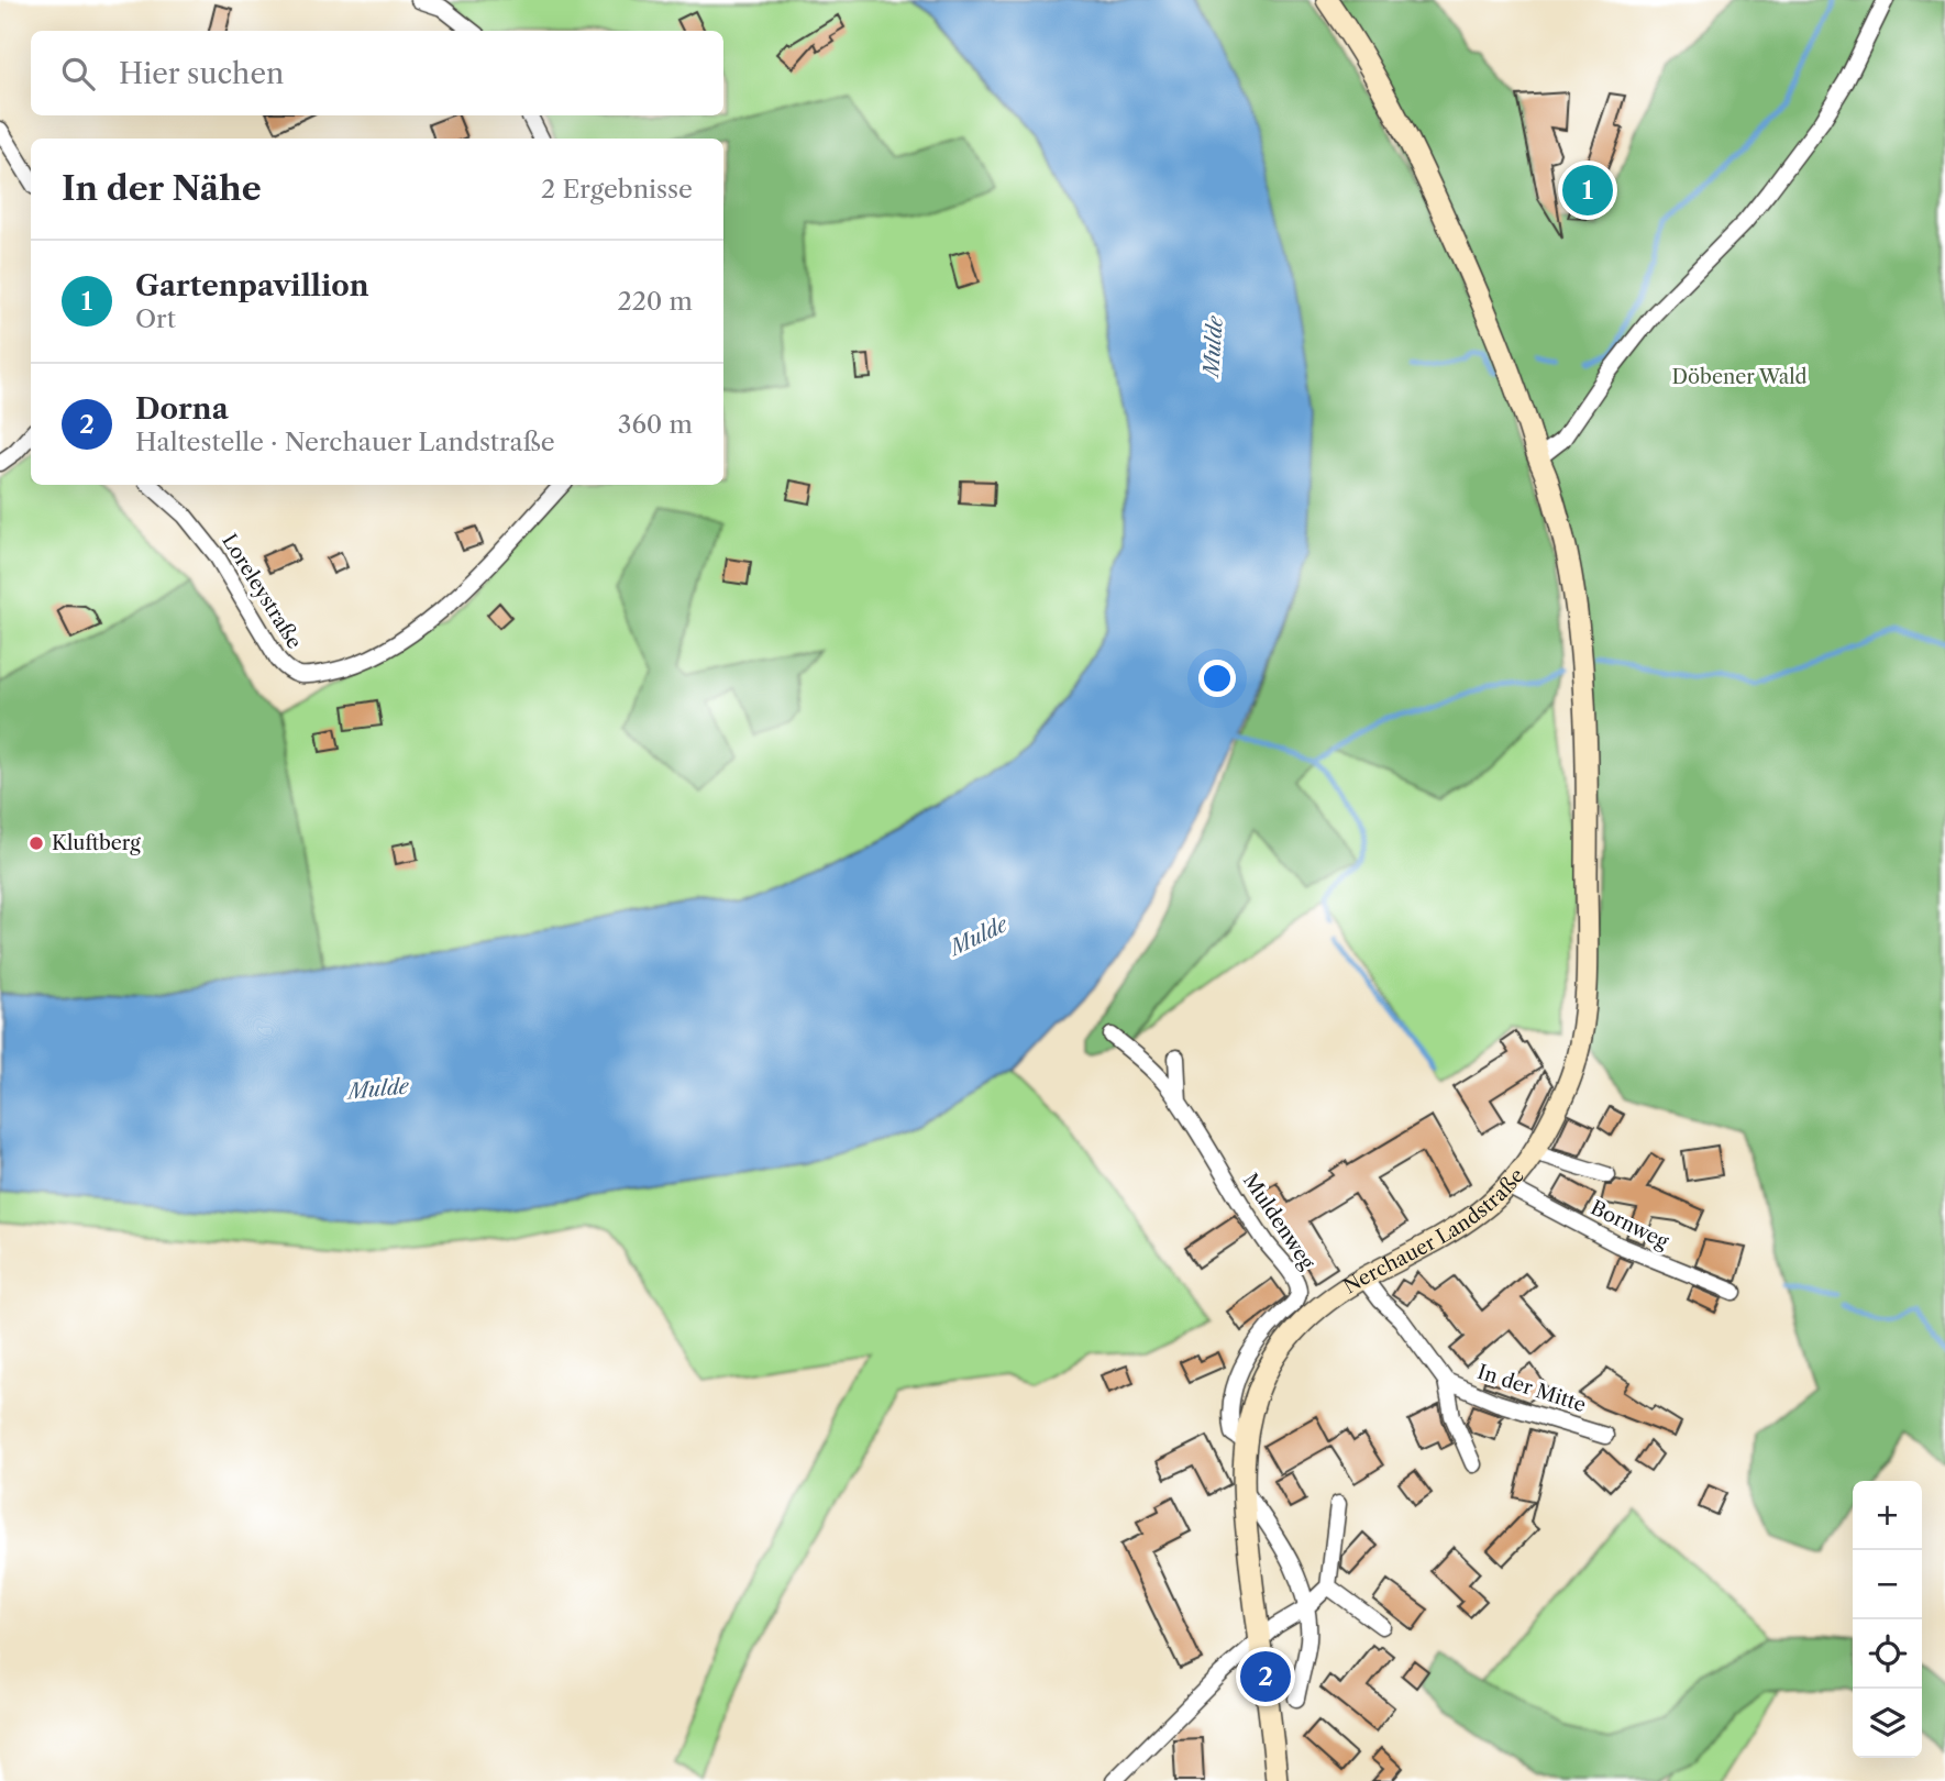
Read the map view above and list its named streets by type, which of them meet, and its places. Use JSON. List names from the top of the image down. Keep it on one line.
{"streets":{"main road":["Nerchauer Landstraße"],"street":["Loreleystraße","Muldenweg","Bornweg","In der Mitte"]},"crossings":[["Muldenweg","Nerchauer Landstraße"],["Bornweg","Nerchauer Landstraße"],["Nerchauer Landstraße","In der Mitte"]],"water":["Mulde"],"parks":["Döbener Wald"],"places":["Kluftberg"],"page":{"search":"Hier suchen","heading":["In der Nähe","2 Ergebnisse"],"pins":["1","2"],"list":[{"mark":"1","name":"Gartenpavillion","note":"Ort","value":"220 m"},{"mark":"2","name":"Dorna","note":"Haltestelle · Nerchauer Landstraße","value":"360 m"}],"map_buttons":["+","−"]}}
